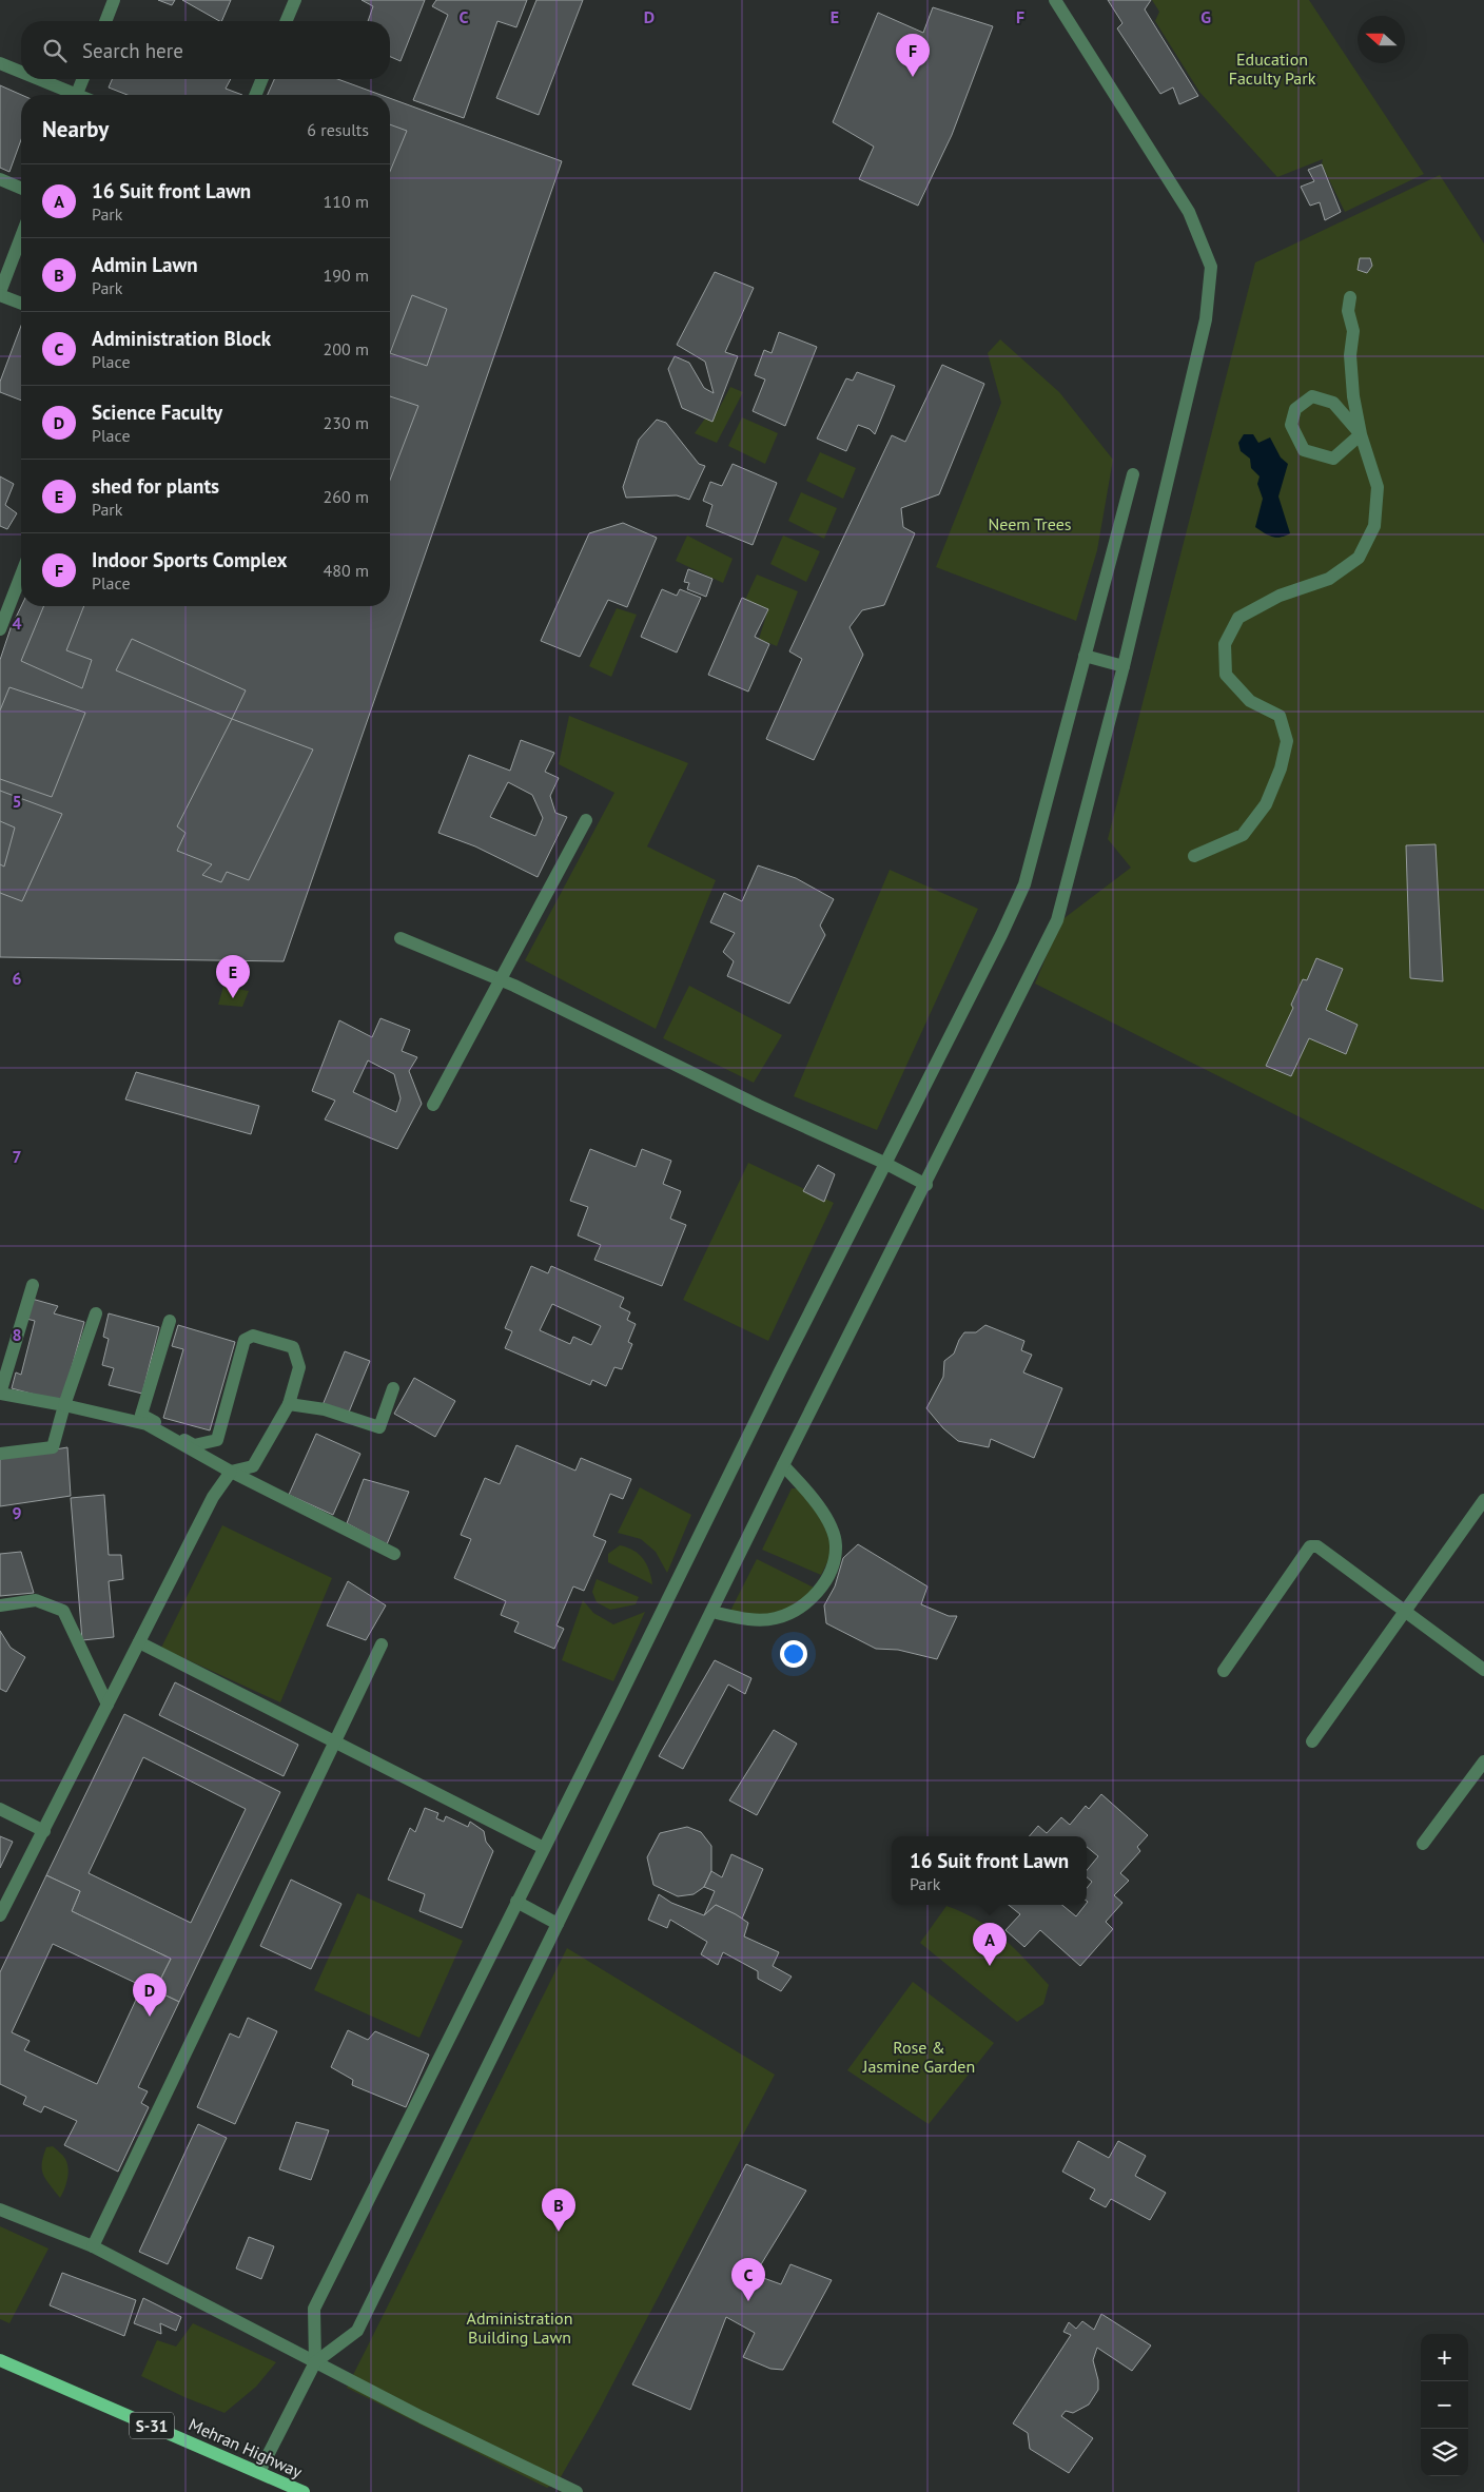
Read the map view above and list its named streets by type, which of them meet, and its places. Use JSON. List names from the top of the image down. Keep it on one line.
{"streets":{"main road":["S-31","Mehran Highway"]},"parks":["Education Faculty Park","Neem Trees","Rose & Jasmine Garden","Administration Building Lawn"],"north":"left","page":{"search":"Search here","pins":["F","E","A","D","B","C"],"heading":["Nearby","6 results"],"list":[{"mark":"A","name":"16 Suit front Lawn","note":"Park","value":"110 m"},{"mark":"B","name":"Admin Lawn","note":"Park","value":"190 m"},{"mark":"C","name":"Administration Block","note":"Place","value":"200 m"},{"mark":"D","name":"Science Faculty","note":"Place","value":"230 m"},{"mark":"E","name":"shed for plants","note":"Park","value":"260 m"},{"mark":"F","name":"Indoor Sports Complex","note":"Place","value":"480 m"}],"popup":["16 Suit front Lawn","Park"],"map_buttons":["+","−"]},"grid":{"columns":["C","D","E","F","G"],"rows":["4","5","6","7","8","9"]}}
